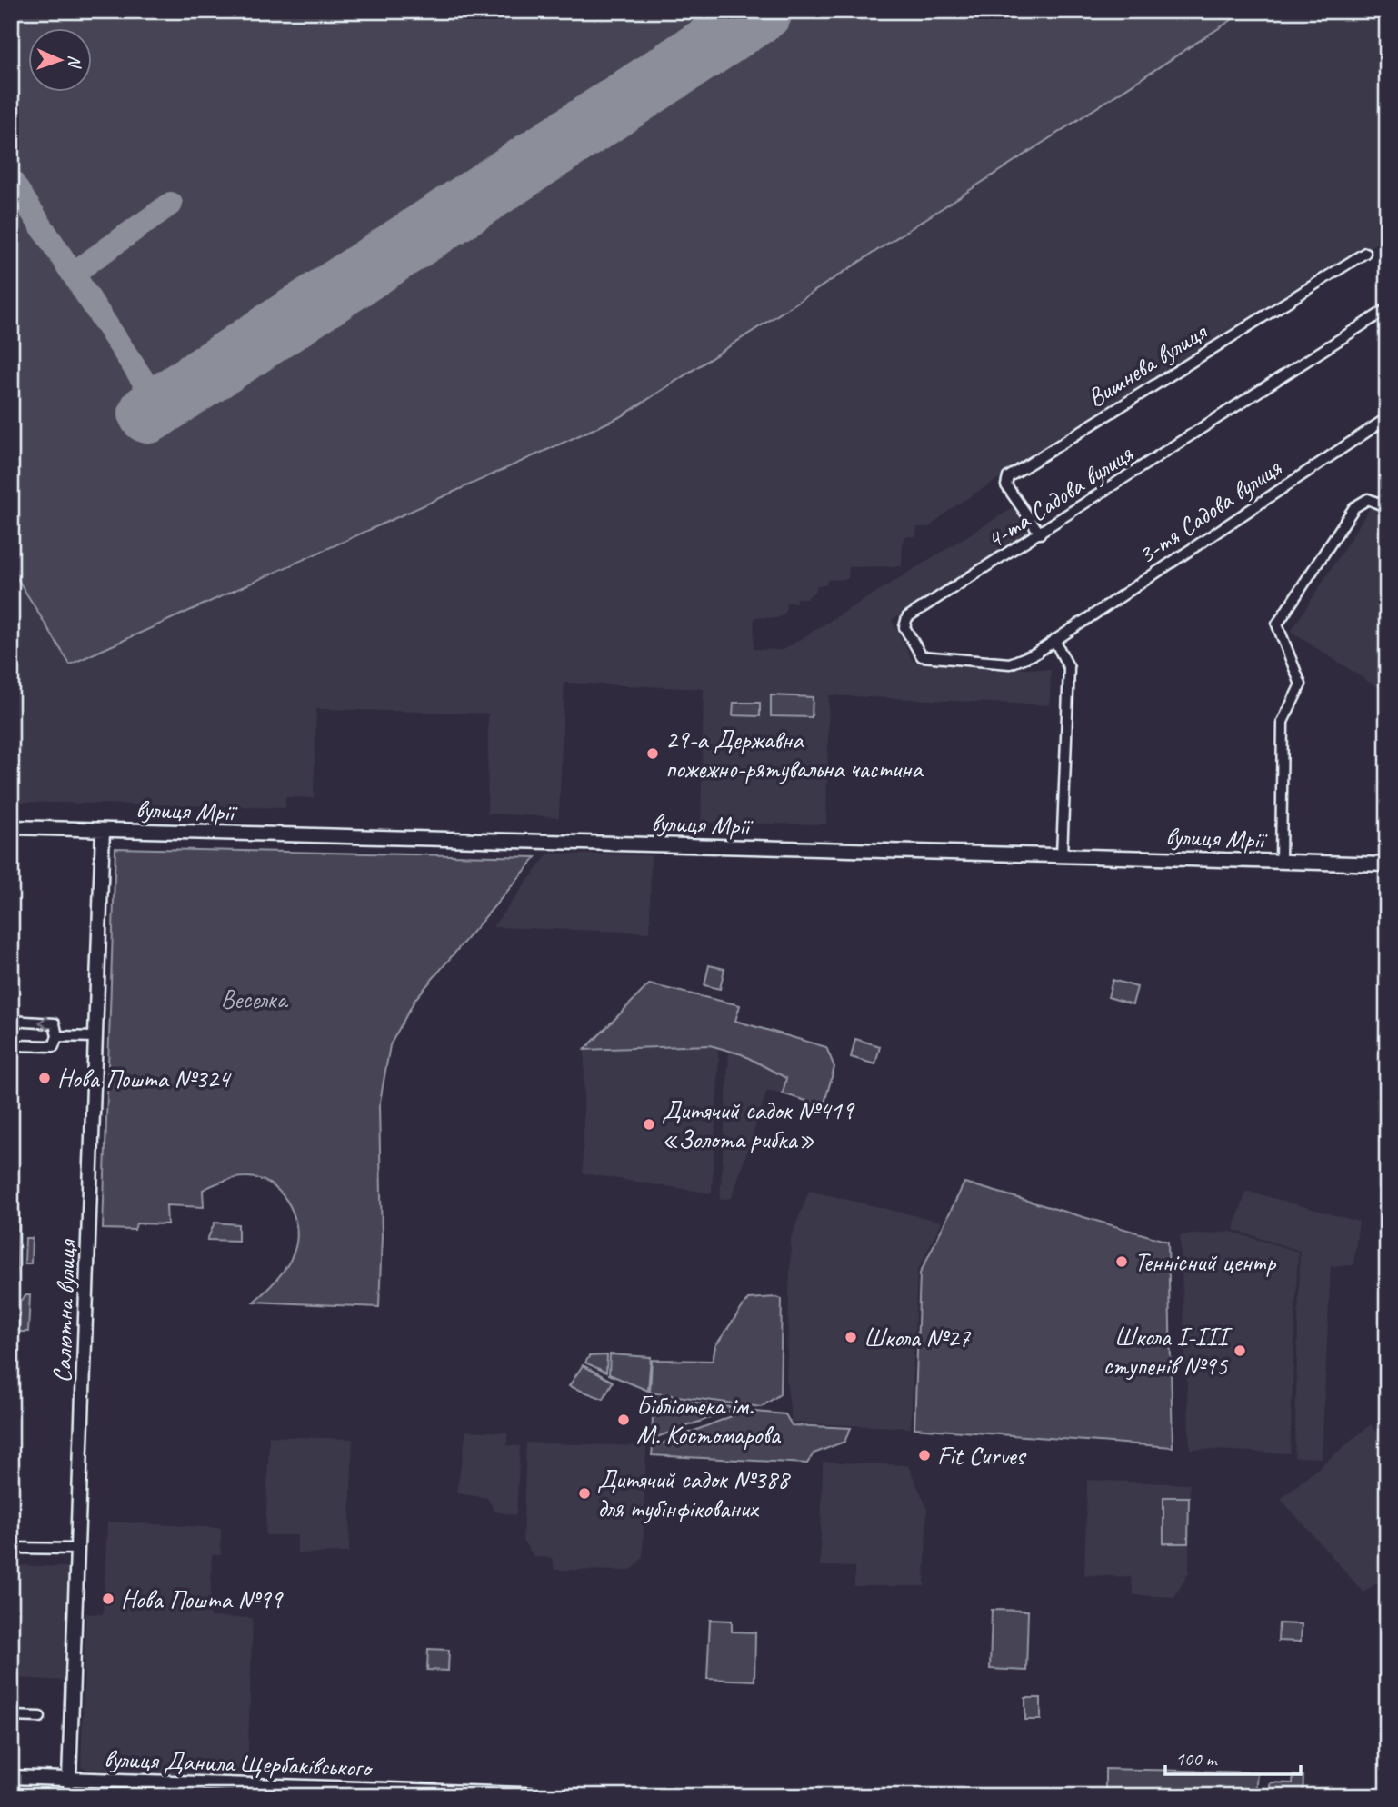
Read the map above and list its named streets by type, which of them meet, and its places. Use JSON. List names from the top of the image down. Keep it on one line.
{"streets":{"street":["Вишнева вулиця","4-та Садова вулиця","3-тя Садова вулиця","вулиця Мрії","Салютна вулиця","вулиця Данила Щербаківського"]},"crossings":[["Вишнева вулиця","4-та Садова вулиця"],["4-та Садова вулиця","3-тя Садова вулиця"],["вулиця Мрії","Салютна вулиця"],["Салютна вулиця","вулиця Данила Щербаківського"]],"parks":["Веселка"],"places":["29-а Державна пожежно-рятувальна частина","Нова Пошта №324","Дитячий садок №419 «Золота рибка»","Теннісний центр","Школа №27","Школа І-ІІІ ступенів №95","Бібліотека ім. М. Костомарова","Fit Curves","Дитячий садок №388 для тубінфікованих","Нова Пошта №99"],"scale_bar":"100 m","north":"right"}
